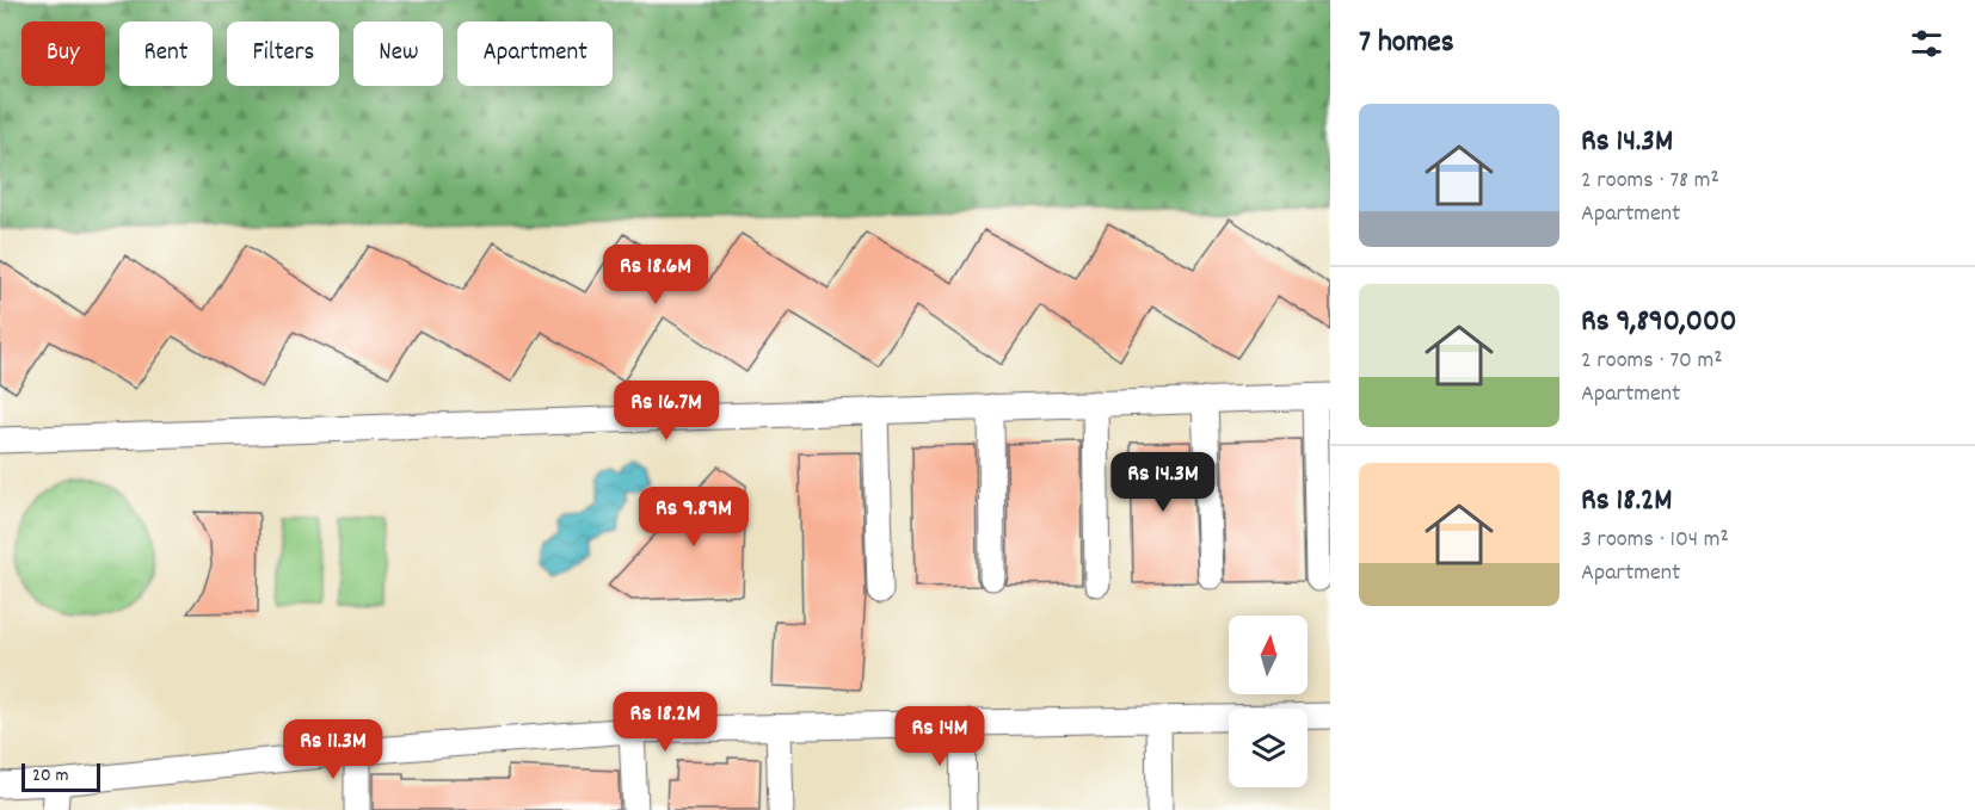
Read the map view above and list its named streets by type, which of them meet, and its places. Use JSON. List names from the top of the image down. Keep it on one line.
{"scale_bar":"20 m","north":"top","page":{"heading":"7 homes","chip":["Buy","Rent","Filters","New","Apartment"],"list":[{"name":"Rs 14.3M","note":"2 rooms · 78 m² · Apartment"},{"name":"Rs 9,890,000","note":"2 rooms · 70 m² · Apartment"},{"name":"Rs 18.2M","note":"3 rooms · 104 m² · Apartment"}],"price":["Rs 18.6M","Rs 16.7M","Rs 14.3M","Rs 9.89M","Rs 18.2M","Rs 14M","Rs 11.3M"],"scale":"20 m"}}
